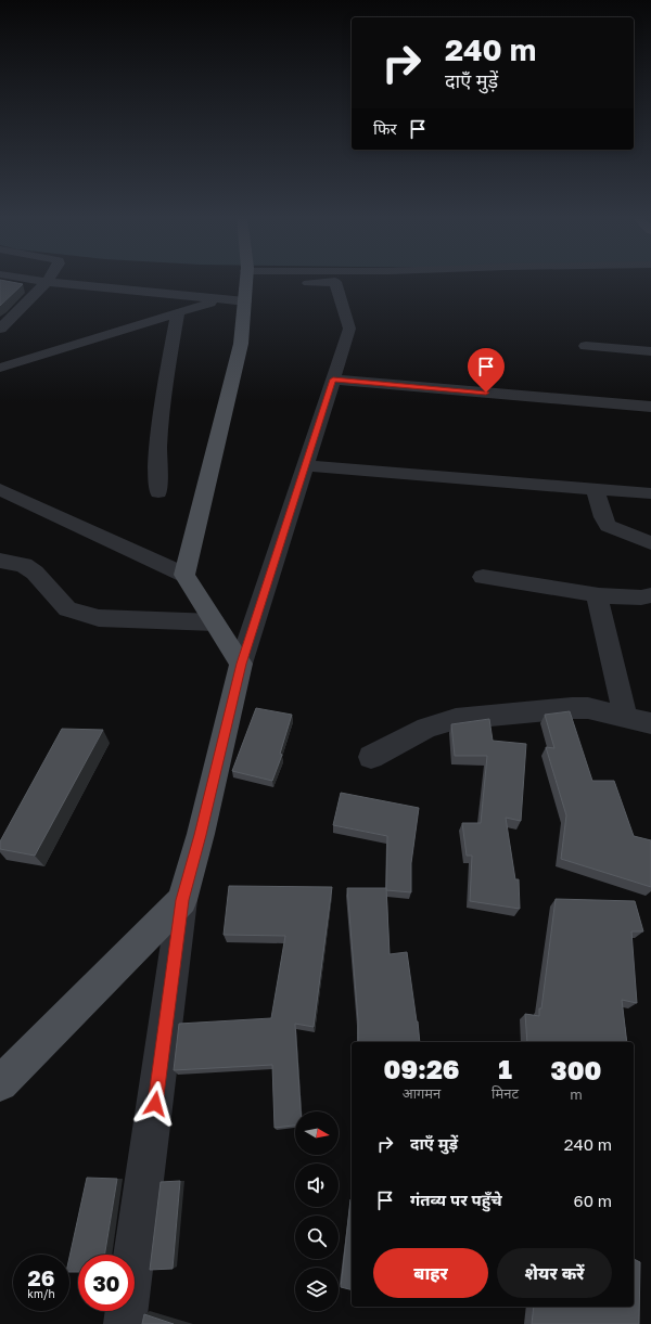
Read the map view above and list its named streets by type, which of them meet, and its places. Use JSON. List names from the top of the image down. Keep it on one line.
{"north":"right","page":{"turn":["240 m","दाएँ मुड़ें"],"then":"फिर","eta":["09:26","आगमन","1","मिनट","300","m"],"list":[{"name":"दाएँ मुड़ें","value":"240 m"},{"name":"गंतव्य पर पहुँचे","value":"60 m"}],"buttons":["बाहर","शेयर करें"],"speed":"26 km/h","limit":"30"}}
